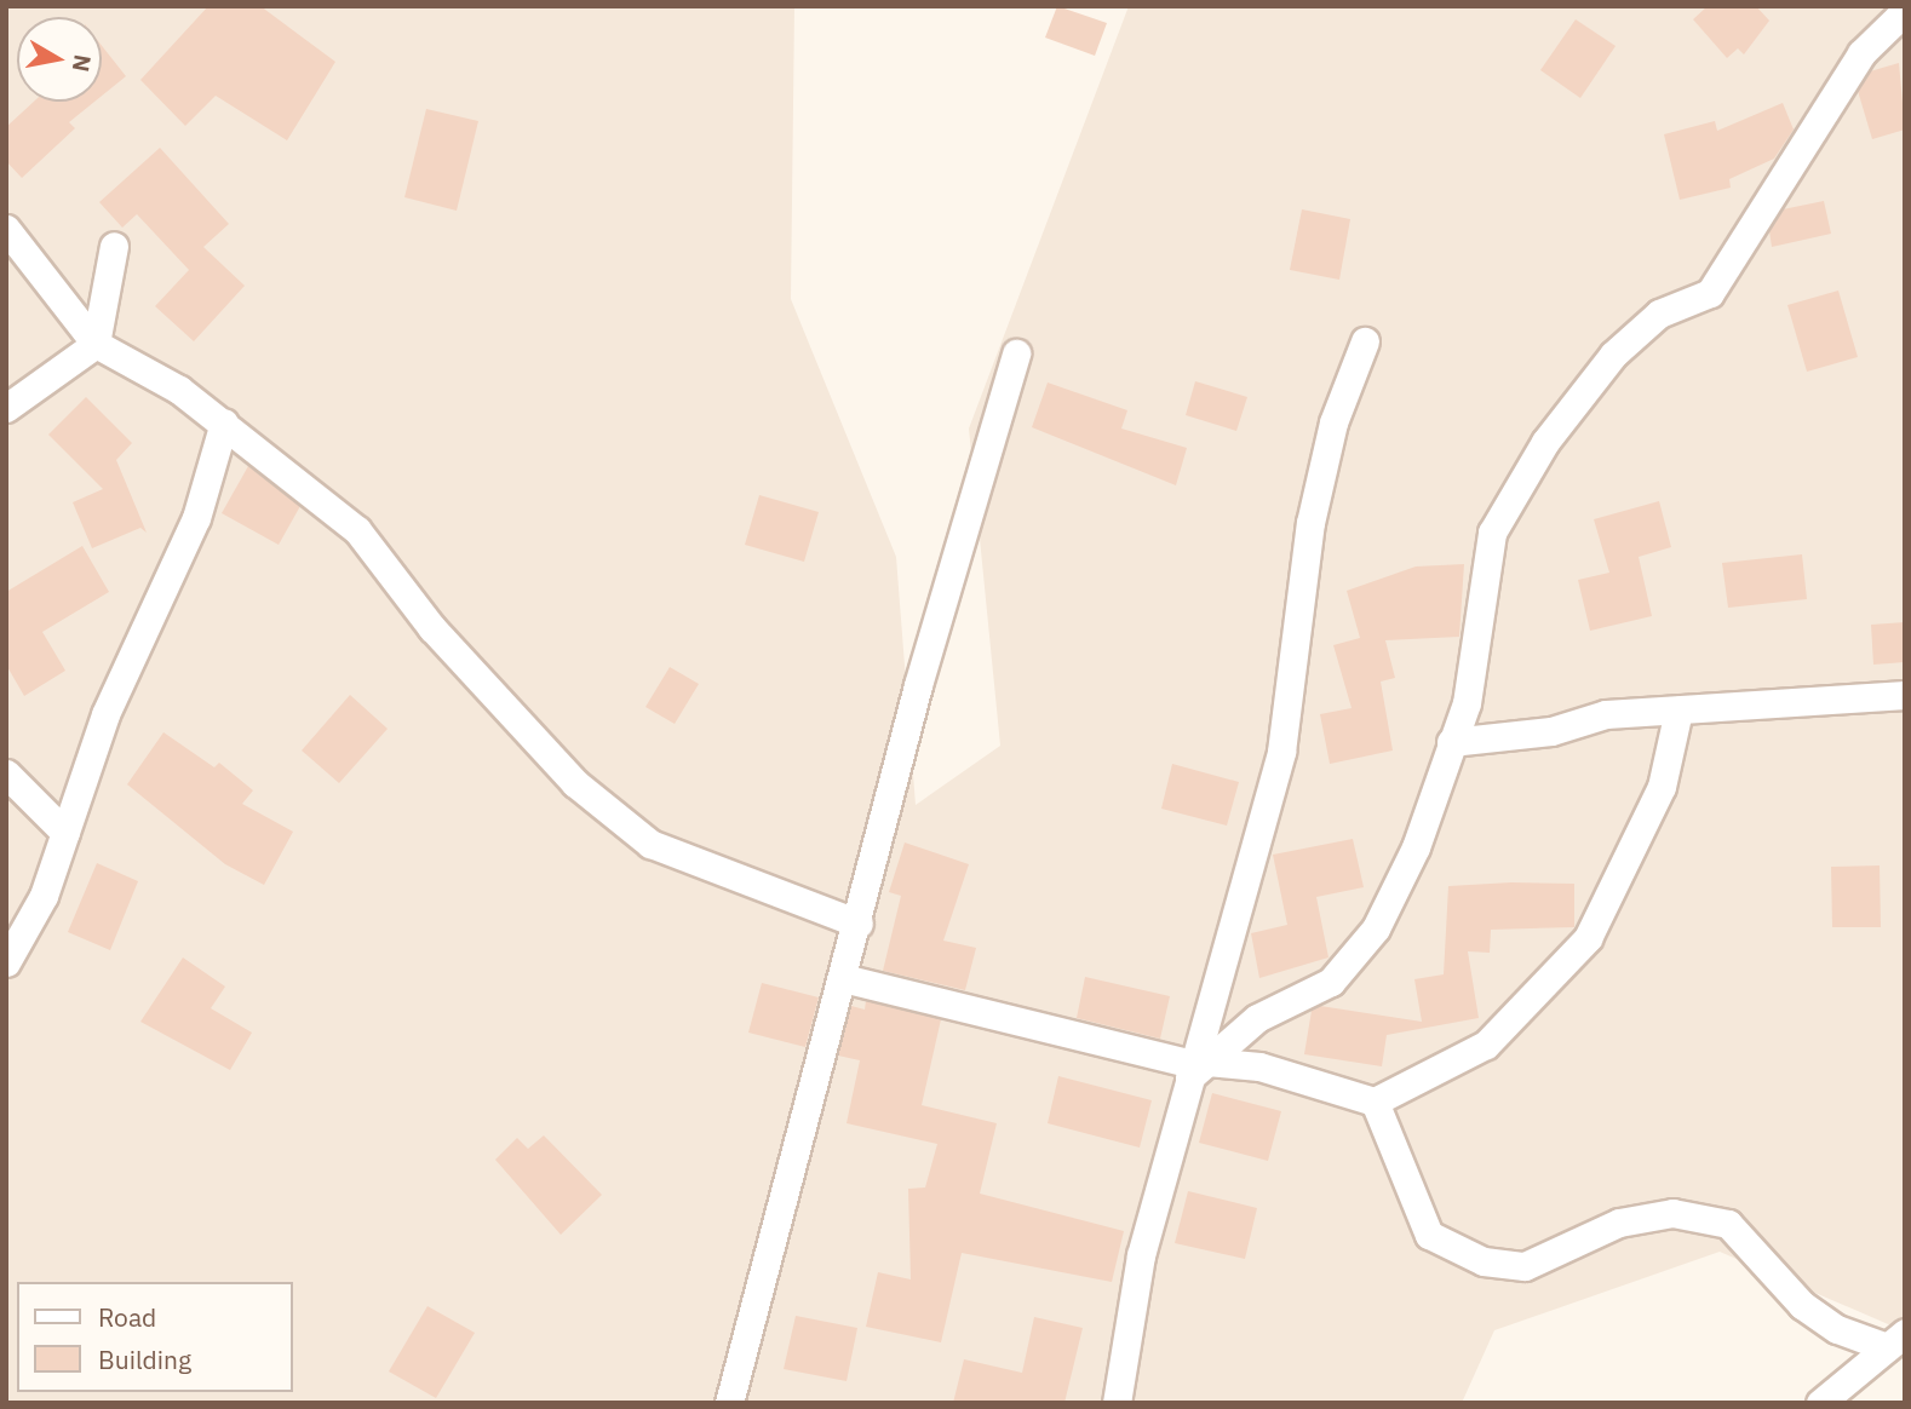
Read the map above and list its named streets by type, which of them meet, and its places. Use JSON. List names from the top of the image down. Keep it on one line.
{"legend":["Road","Building"],"north":"right"}
